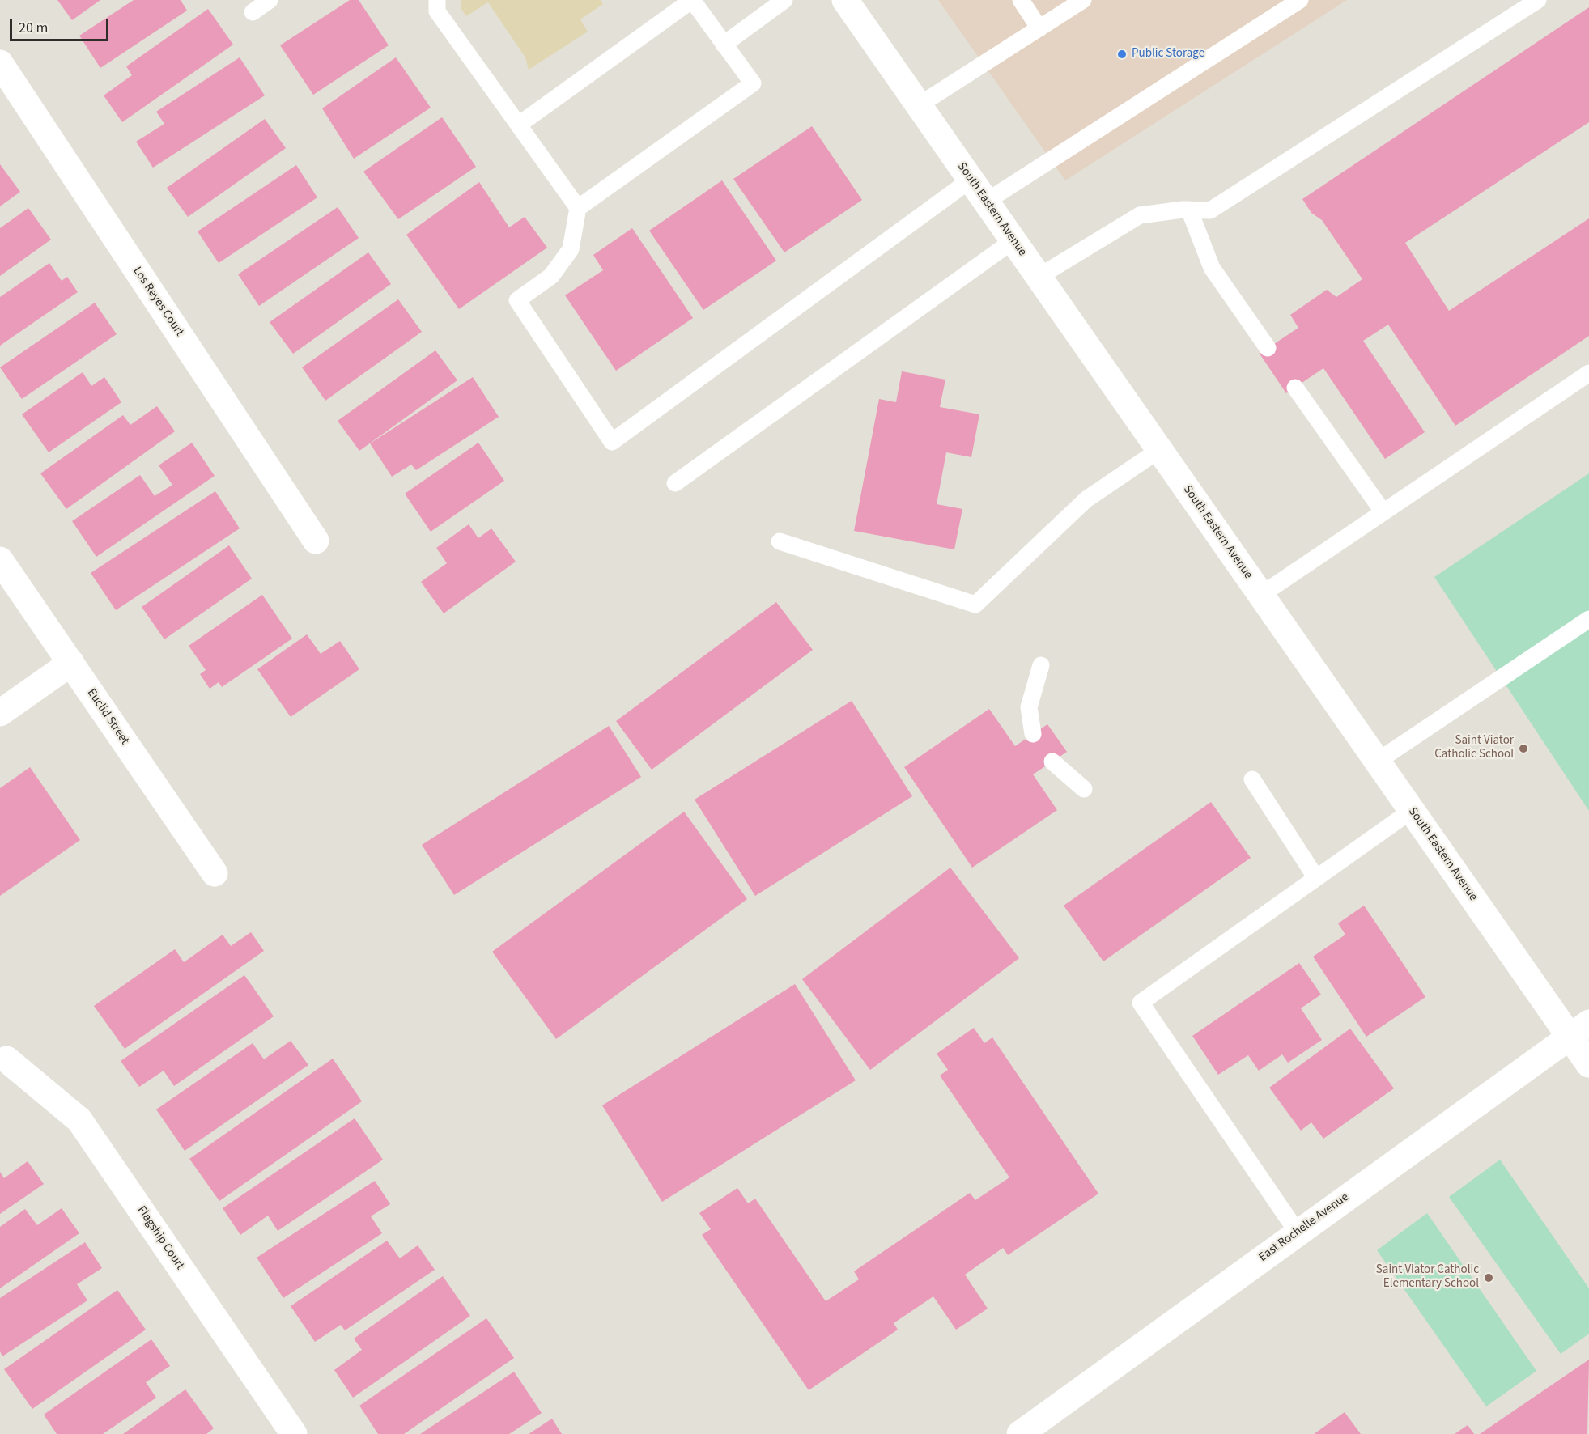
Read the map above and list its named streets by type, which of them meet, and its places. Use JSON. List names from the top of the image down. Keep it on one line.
{"streets":{"street":["South Eastern Avenue","Los Reyes Court","Euclid Street","East Rochelle Avenue","Flagship Court"]},"crossings":[["South Eastern Avenue","East Rochelle Avenue"]],"places":["Public Storage","Saint Viator Catholic School","Saint Viator Catholic Elementary School"],"scale_bar":"20 m"}
